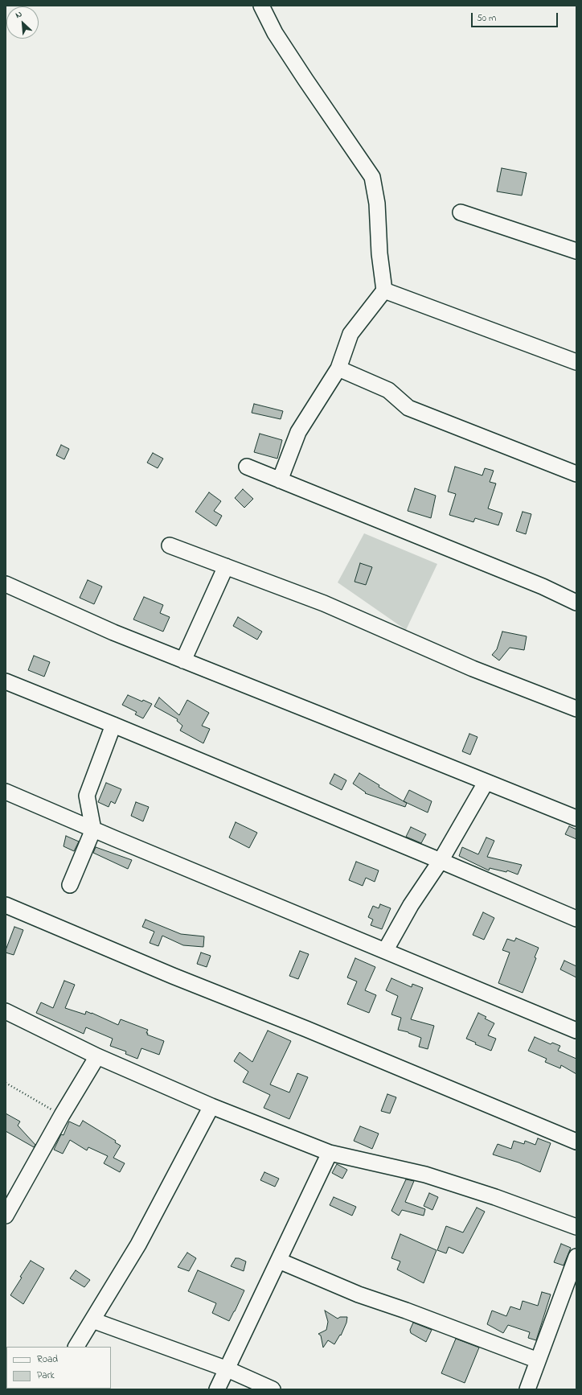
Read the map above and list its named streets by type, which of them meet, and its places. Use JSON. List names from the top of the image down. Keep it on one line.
{"legend":["Road","Park"],"scale_bar":"50 m","north":"top left"}
